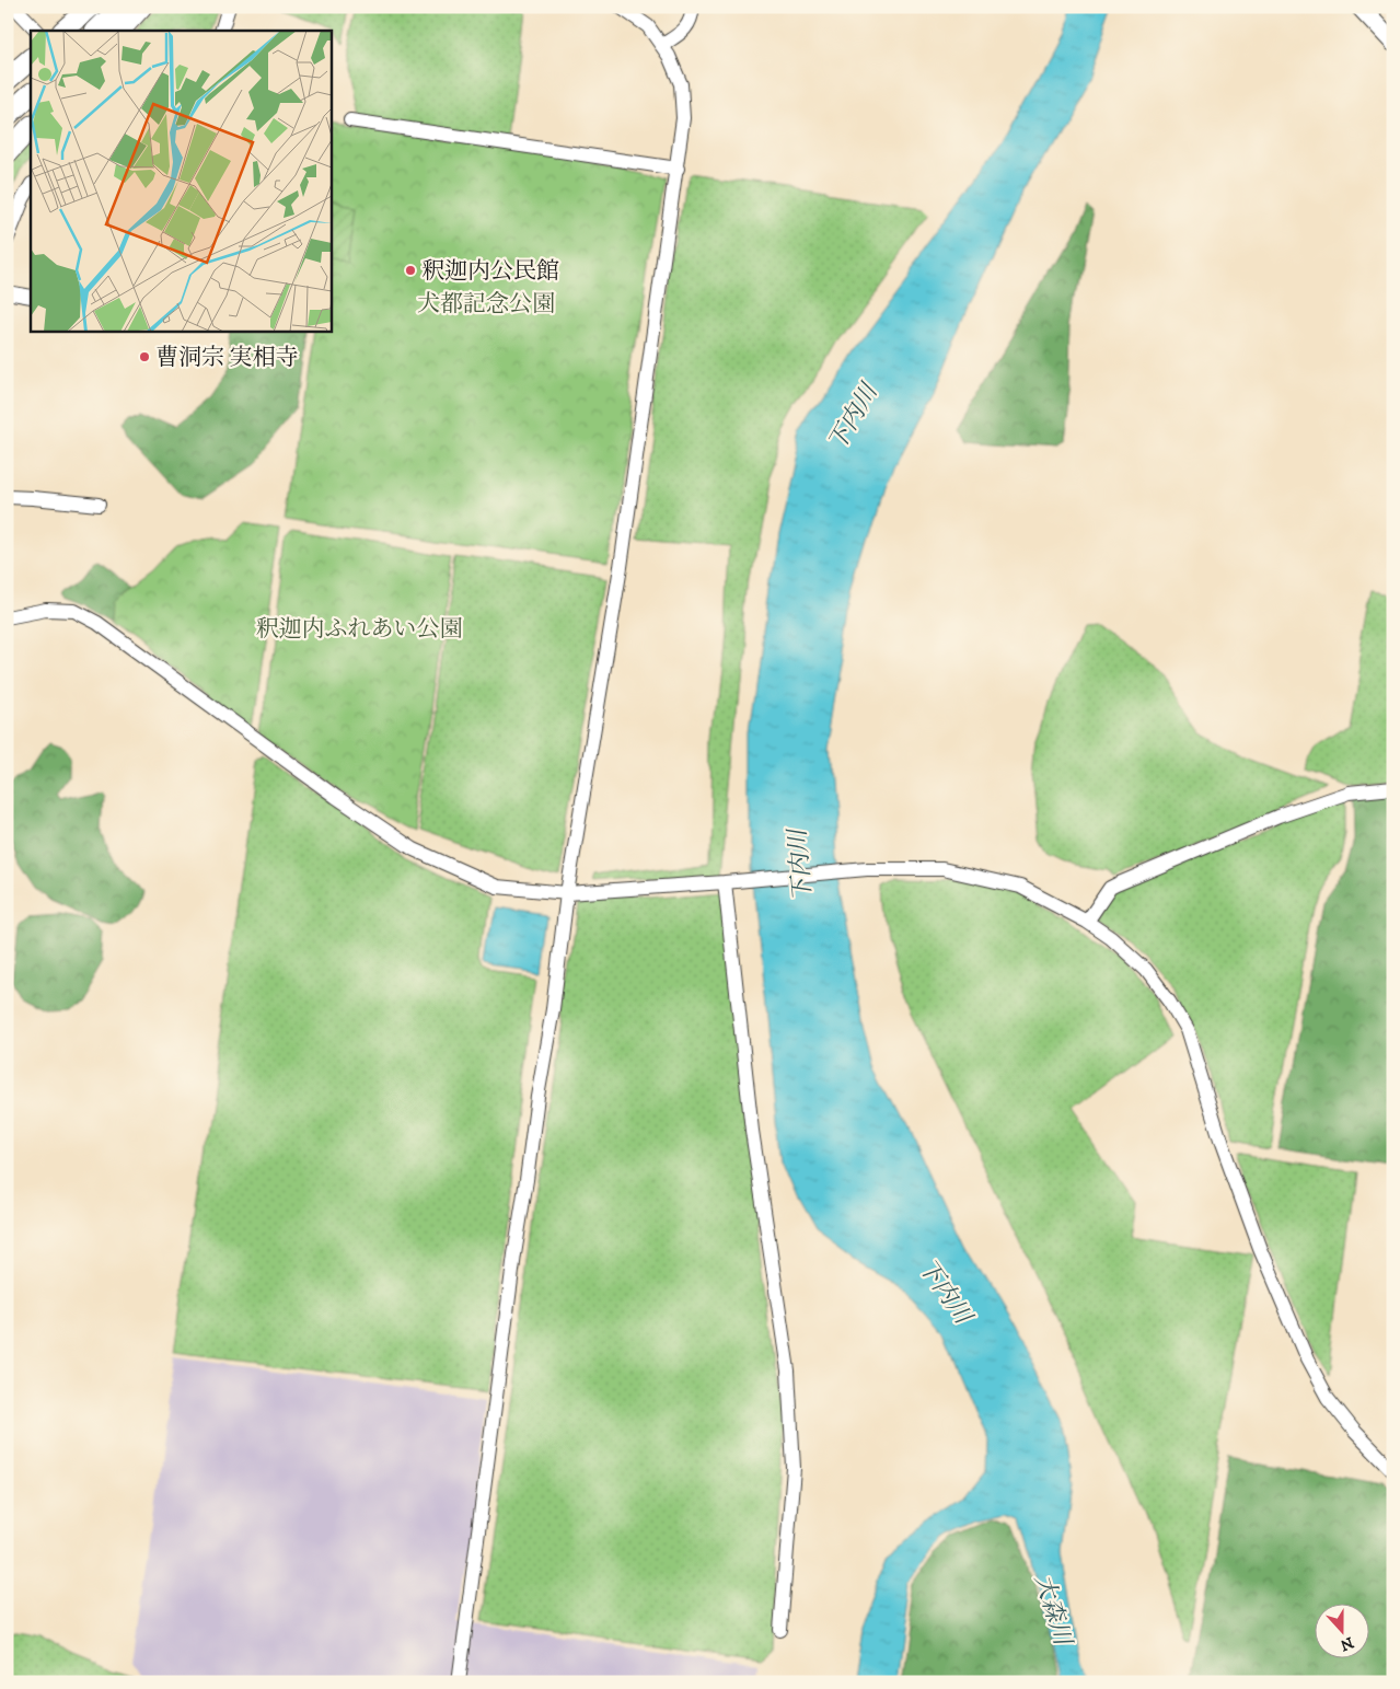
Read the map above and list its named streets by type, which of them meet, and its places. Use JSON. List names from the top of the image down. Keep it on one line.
{"water":["下内川","大森川"],"parks":["犬都記念公園","釈迦内ふれあい公園"],"places":["釈迦内公民館","曹洞宗 実相寺"],"north":"bottom"}
